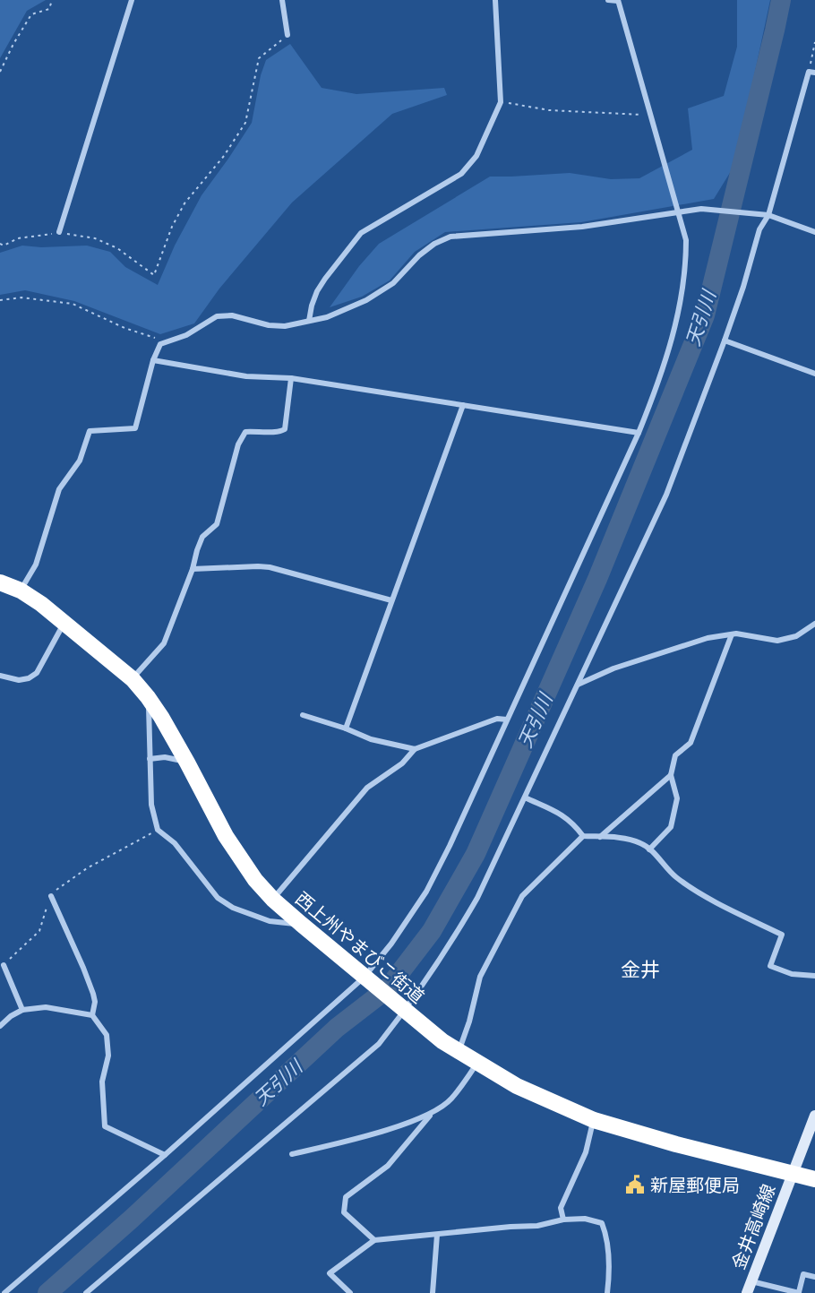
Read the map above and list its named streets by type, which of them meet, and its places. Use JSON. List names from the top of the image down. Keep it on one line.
{"streets":{"highway":["西上州やまびこ街道"],"main road":["金井高崎線"]},"crossings":[["西上州やまびこ街道","金井高崎線"]],"districts":["金井"],"water":["天引川"],"places":{"public building":["新屋郵便局"]}}
